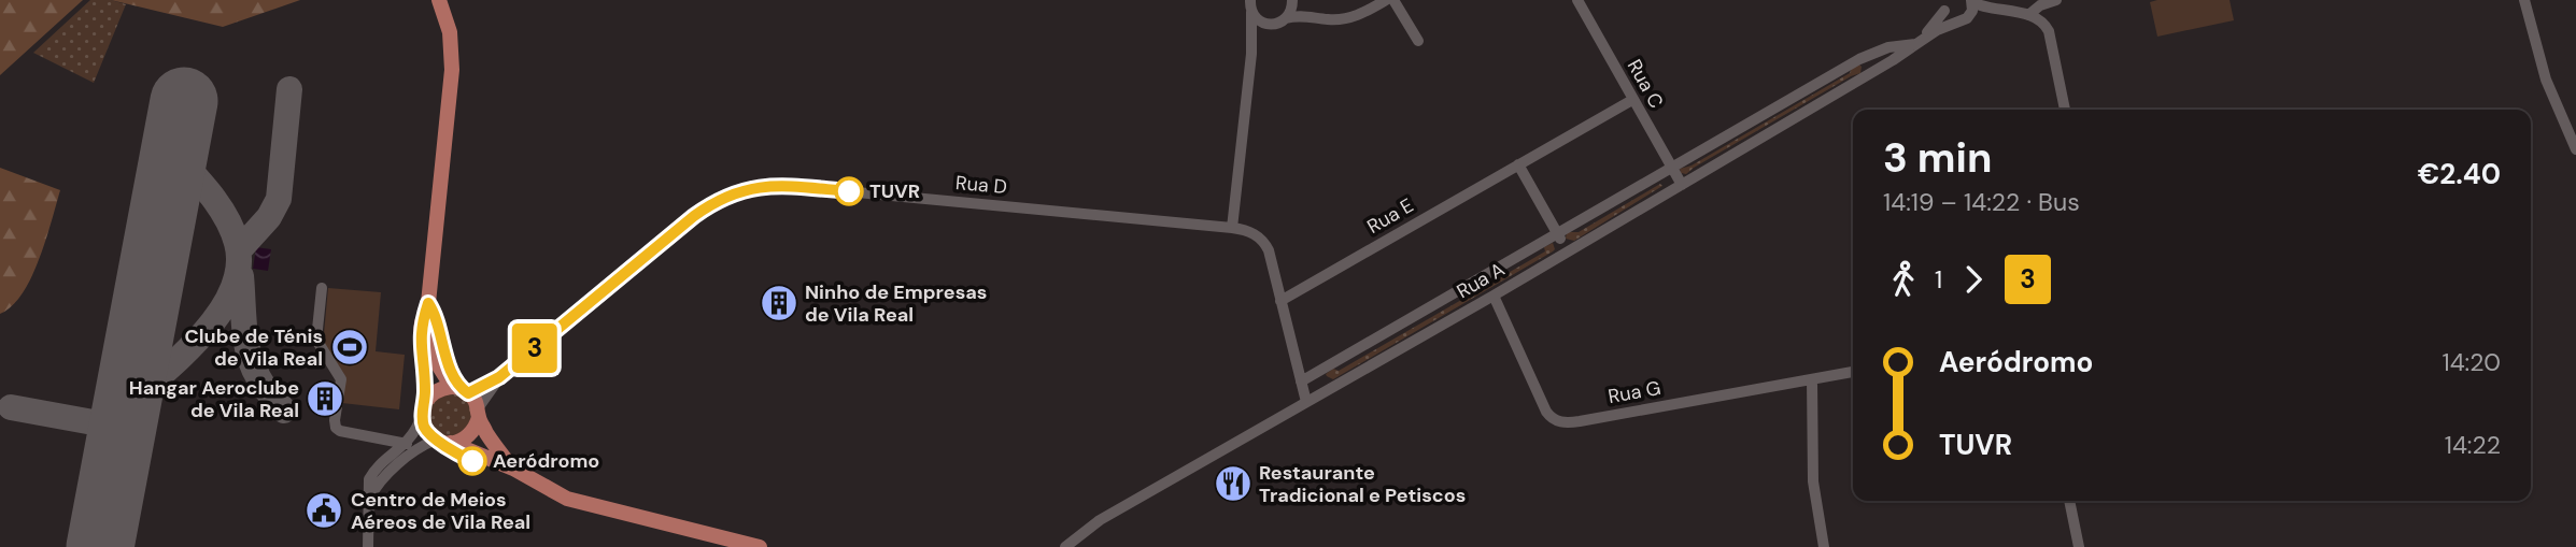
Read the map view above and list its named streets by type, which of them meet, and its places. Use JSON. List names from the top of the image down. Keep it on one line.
{"streets":{"street":["Rua C","Rua D","Rua E","Rua A","Rua G"]},"crossings":[["Rua C","Rua E"],["Rua C","Rua A"],["Rua D","Rua E"],["Rua D","Rua A"],["Rua A","Rua G"]],"places":{"other":["TUVR","Aeródromo"],"building":["Ninho de Empresas de Vila Real","Hangar Aeroclube de Vila Real"],"sports":["Clube de Ténis de Vila Real"],"restaurant":["Restaurante Tradicional e Petiscos"],"public building":["Centro de Meios Aéreos de Vila Real"]},"lines":["bus line 3"],"page":{"on_map":"3","heading":["3 min","14:19 – 14:22 · Bus","€2.40"],"legs":["1","3"],"list":[{"name":"Aeródromo","value":"14:20"},{"name":"TUVR","value":"14:22"}]}}
